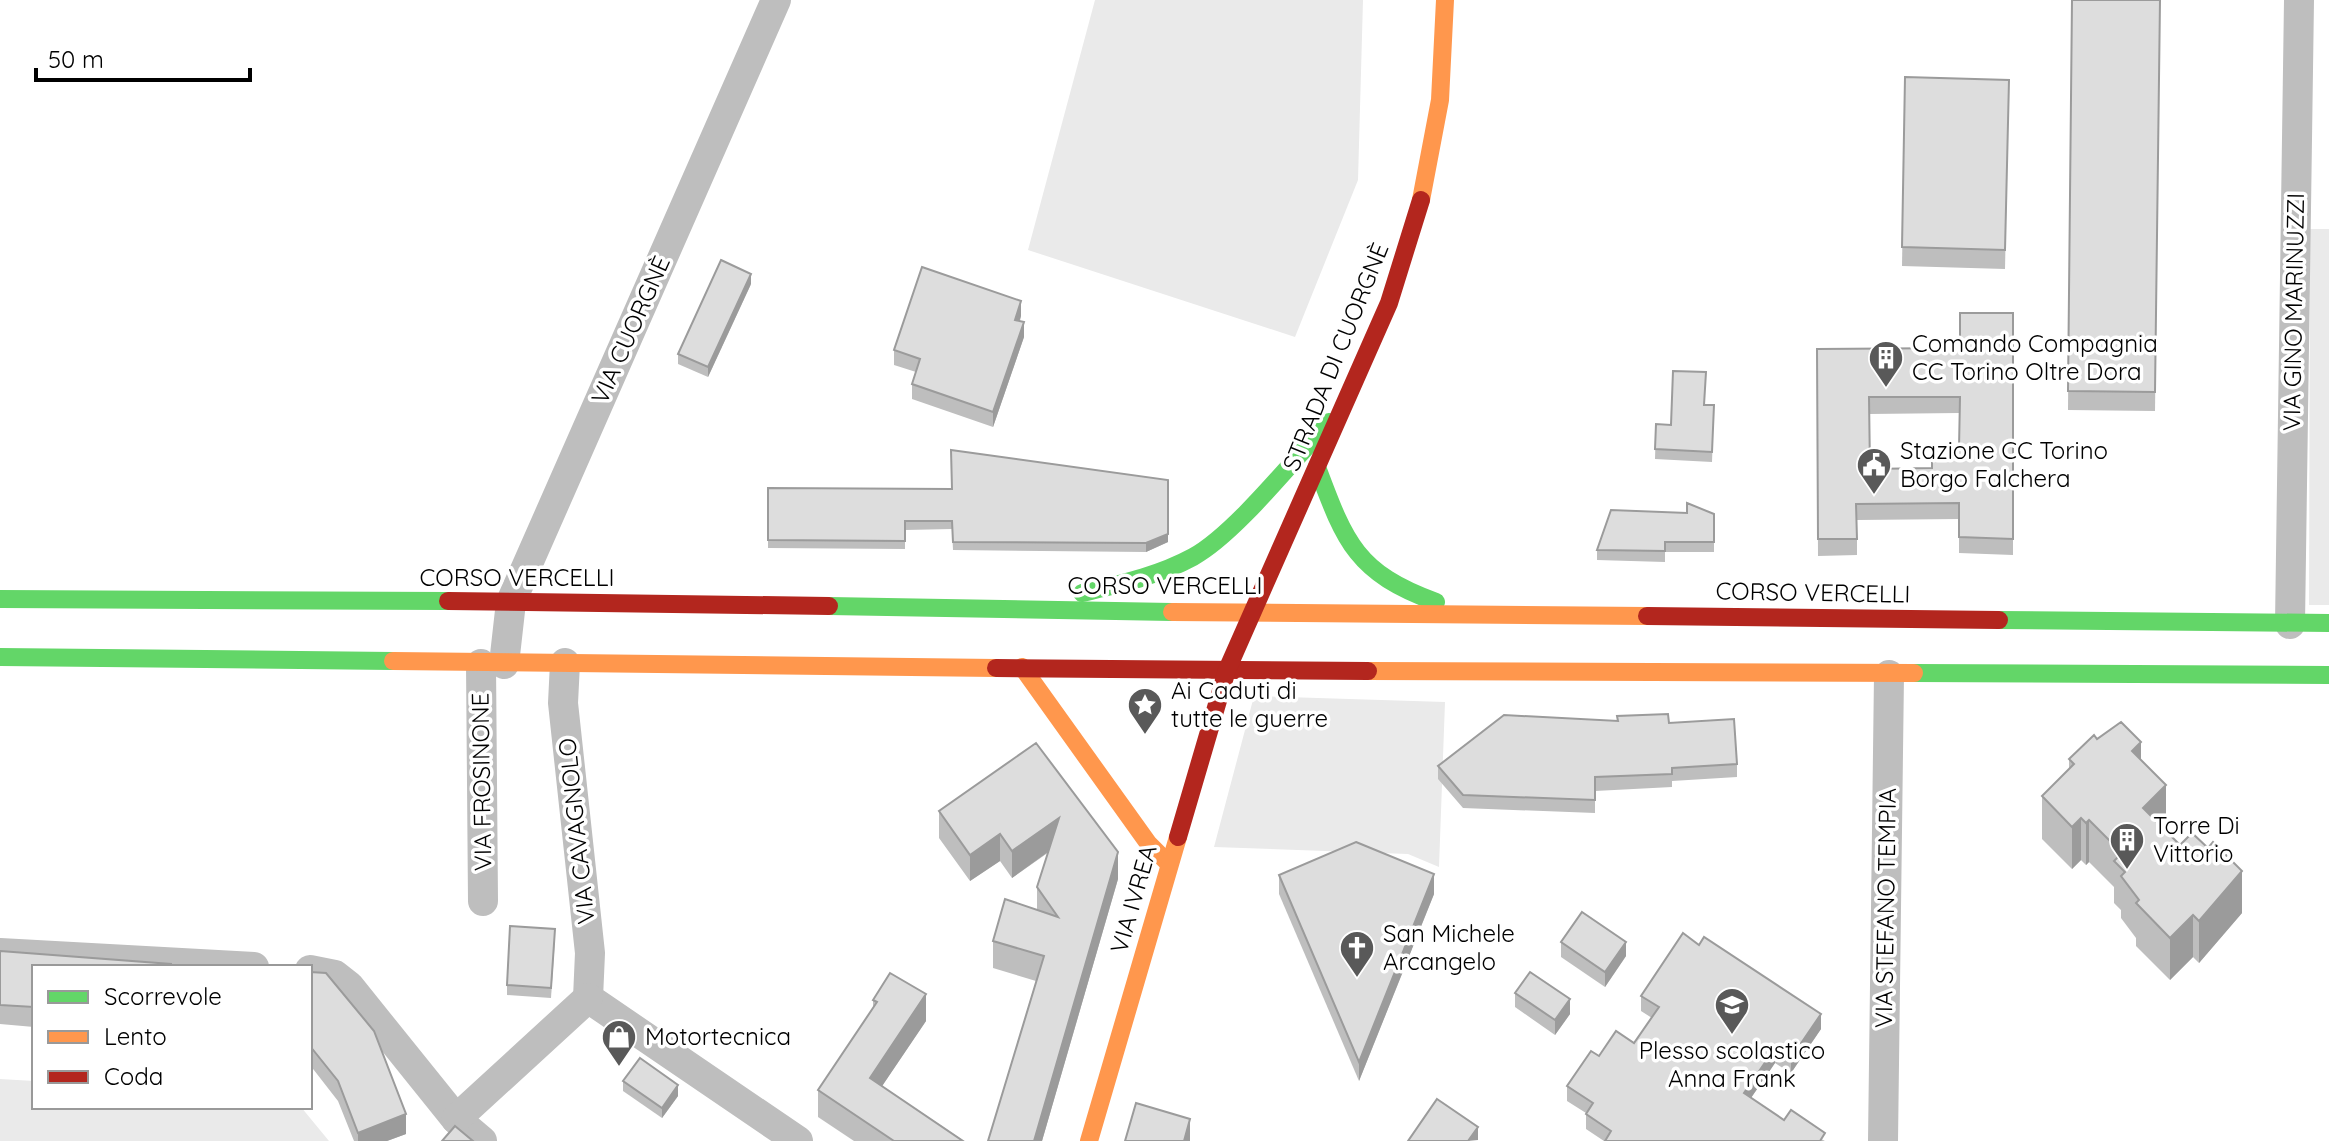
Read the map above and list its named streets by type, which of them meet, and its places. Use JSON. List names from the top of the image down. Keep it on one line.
{"streets":{"main road":["STRADA DI CUORGNÈ","CORSO VERCELLI","VIA IVREA"],"street":["VIA GINO MARINUZZI","VIA CUORGNÈ","VIA FROSINONE","VIA CAVAGNOLO","VIA STEFANO TEMPIA"]},"crossings":[["VIA GINO MARINUZZI","CORSO VERCELLI"],["VIA CUORGNÈ","CORSO VERCELLI"],["VIA CUORGNÈ","VIA FROSINONE"],["STRADA DI CUORGNÈ","CORSO VERCELLI"],["STRADA DI CUORGNÈ","VIA IVREA"]],"places":{"building":["Comando Compagnia CC Torino Oltre Dora","Torre Di Vittorio"],"public building":["Stazione CC Torino Borgo Falchera"],"place":["Ai Caduti di tutte le guerre"],"church":["San Michele Arcangelo"],"school or university":["Plesso scolastico Anna Frank"],"shop":["Motortecnica"]},"legend":["Scorrevole","Lento","Coda"],"scale_bar":"50 m"}
